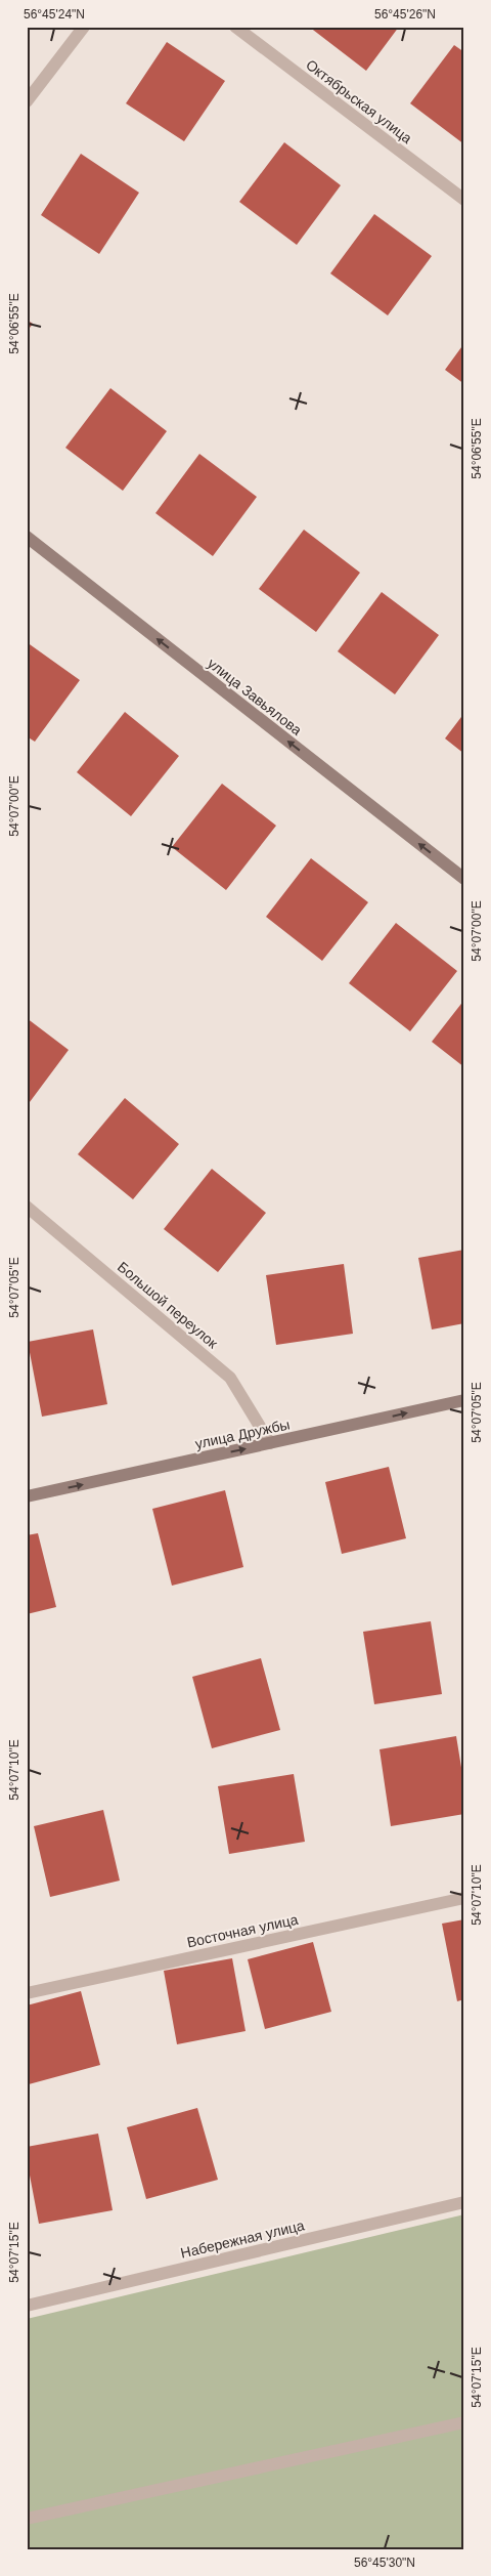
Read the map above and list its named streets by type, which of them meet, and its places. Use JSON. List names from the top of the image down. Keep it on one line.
{"streets":{"street":["Октябрьская улица","улица Завьялова","Большой переулок","улица Дружбы","Восточная улица","Набережная улица"]},"crossings":[["Большой переулок","улица Дружбы"]],"one_way":["улица Завьялова","улица Дружбы"],"coordinates":["56°45'24\"N","56°45'26\"N","54°06'55\"E","54°07'00\"E","54°07'05\"E","54°07'10\"E","54°07'15\"E","56°45'30\"N"]}
